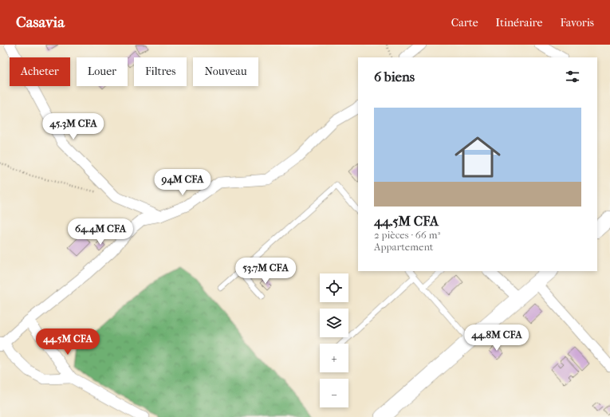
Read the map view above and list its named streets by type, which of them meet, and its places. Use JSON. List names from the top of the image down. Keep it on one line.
{"page":{"header":"Casavia","nav":["Carte","Itinéraire","Favoris"],"chip":["Acheter","Louer","Filtres","Nouveau"],"heading":"6 biens","list":[{"name":"44.5M CFA","note":"2 pièces · 66 m² · Appartement"}],"price":["45.3M CFA","94M CFA","64.4M CFA","53.7M CFA","44.8M CFA","44.5M CFA"],"map_buttons":["+","−"]}}
